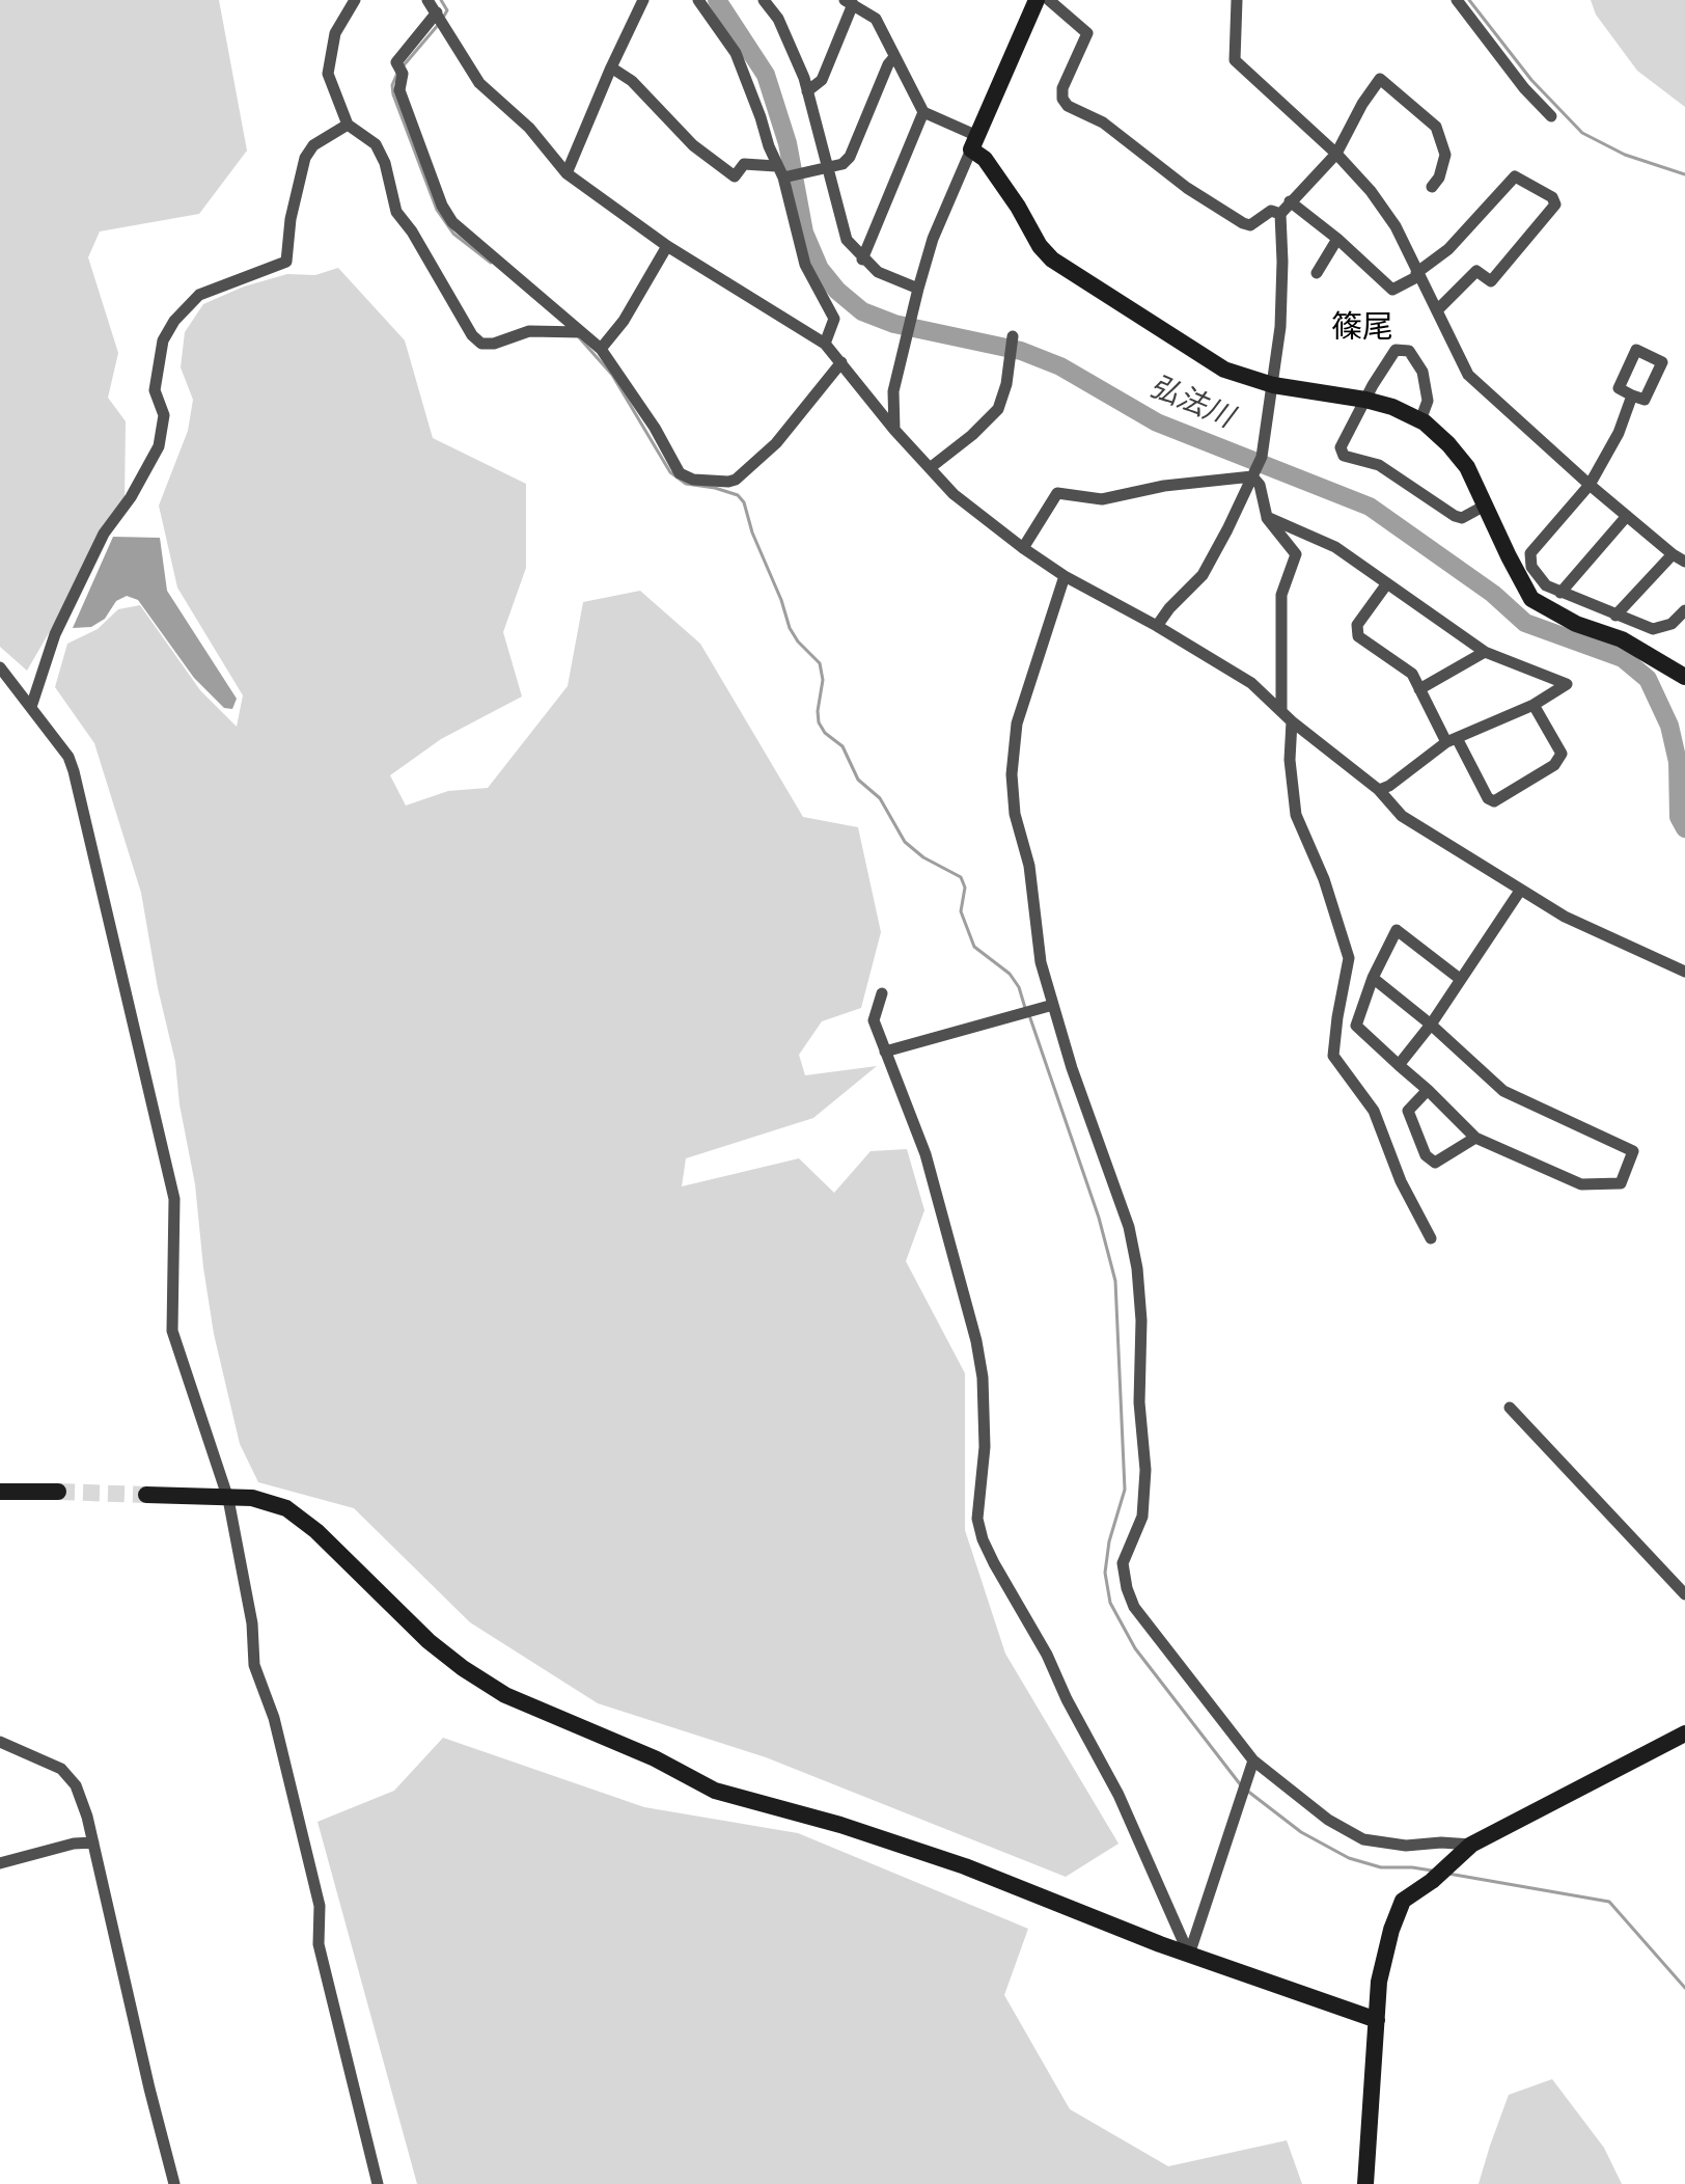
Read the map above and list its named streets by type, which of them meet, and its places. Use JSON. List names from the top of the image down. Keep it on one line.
{"districts":["篠尾"],"water":["弘法川"]}
